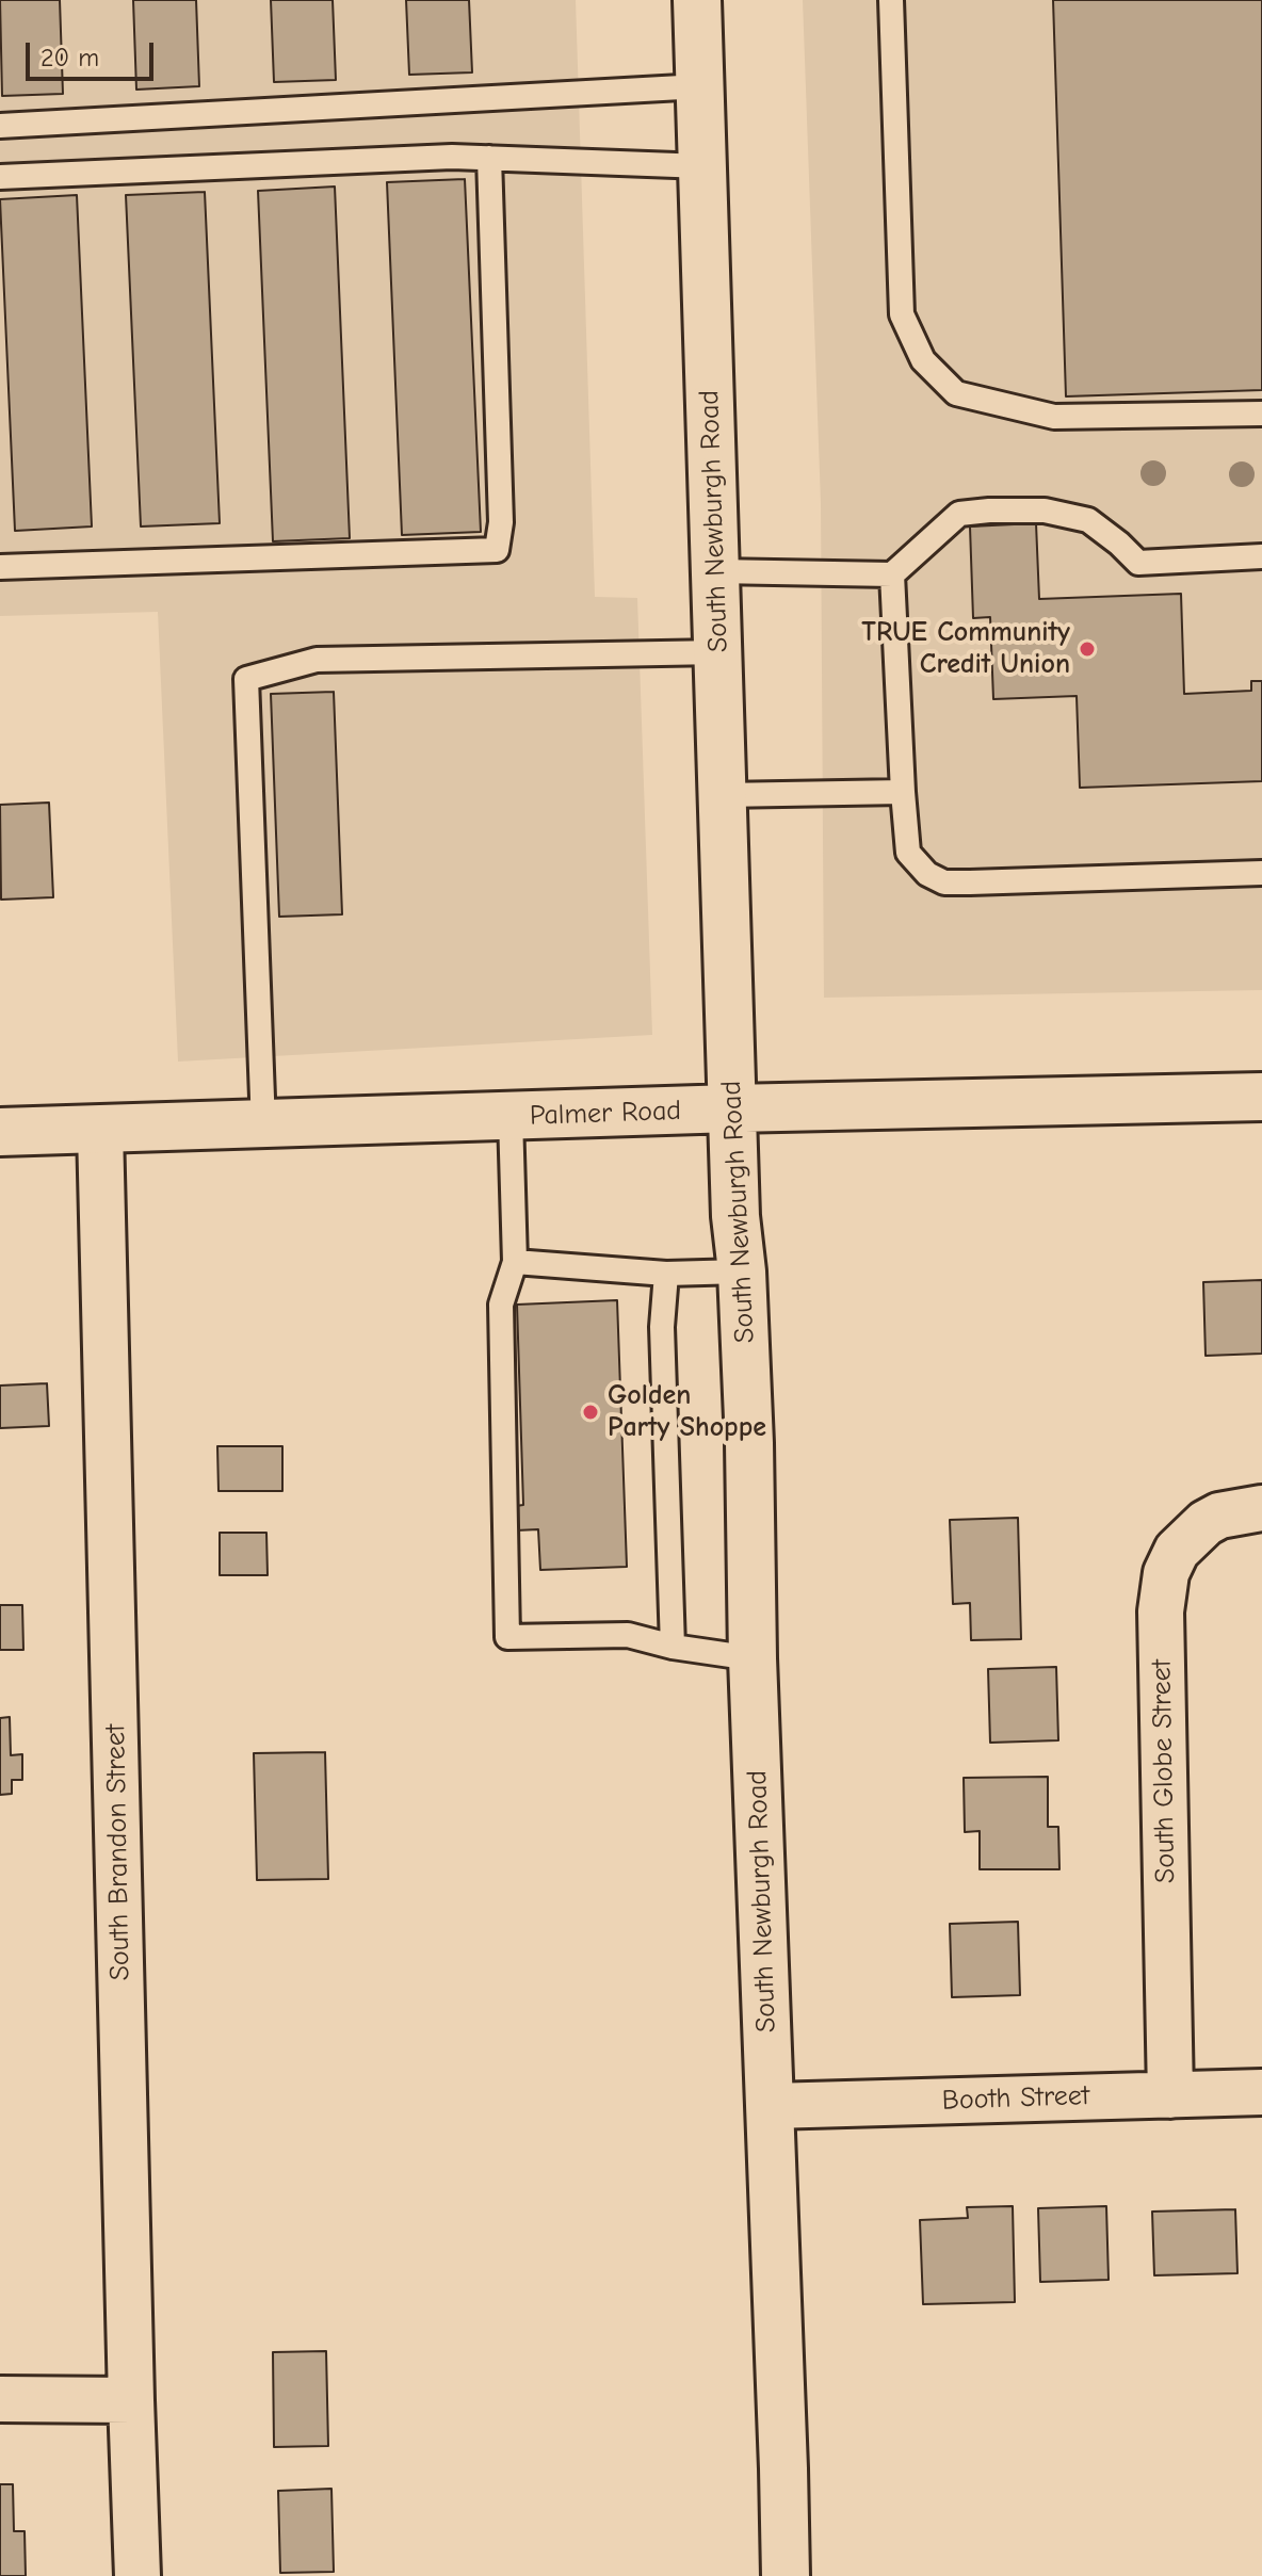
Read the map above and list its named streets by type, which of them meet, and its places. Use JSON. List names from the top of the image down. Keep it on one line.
{"streets":{"main road":["South Newburgh Road","Palmer Road"],"street":["South Globe Street","South Brandon Street","Booth Street"]},"crossings":[["South Newburgh Road","Palmer Road"],["South Newburgh Road","Booth Street"],["Palmer Road","South Brandon Street"],["South Globe Street","Booth Street"]],"places":["TRUE Community Credit Union","Golden Party Shoppe"],"scale_bar":"20 m"}
